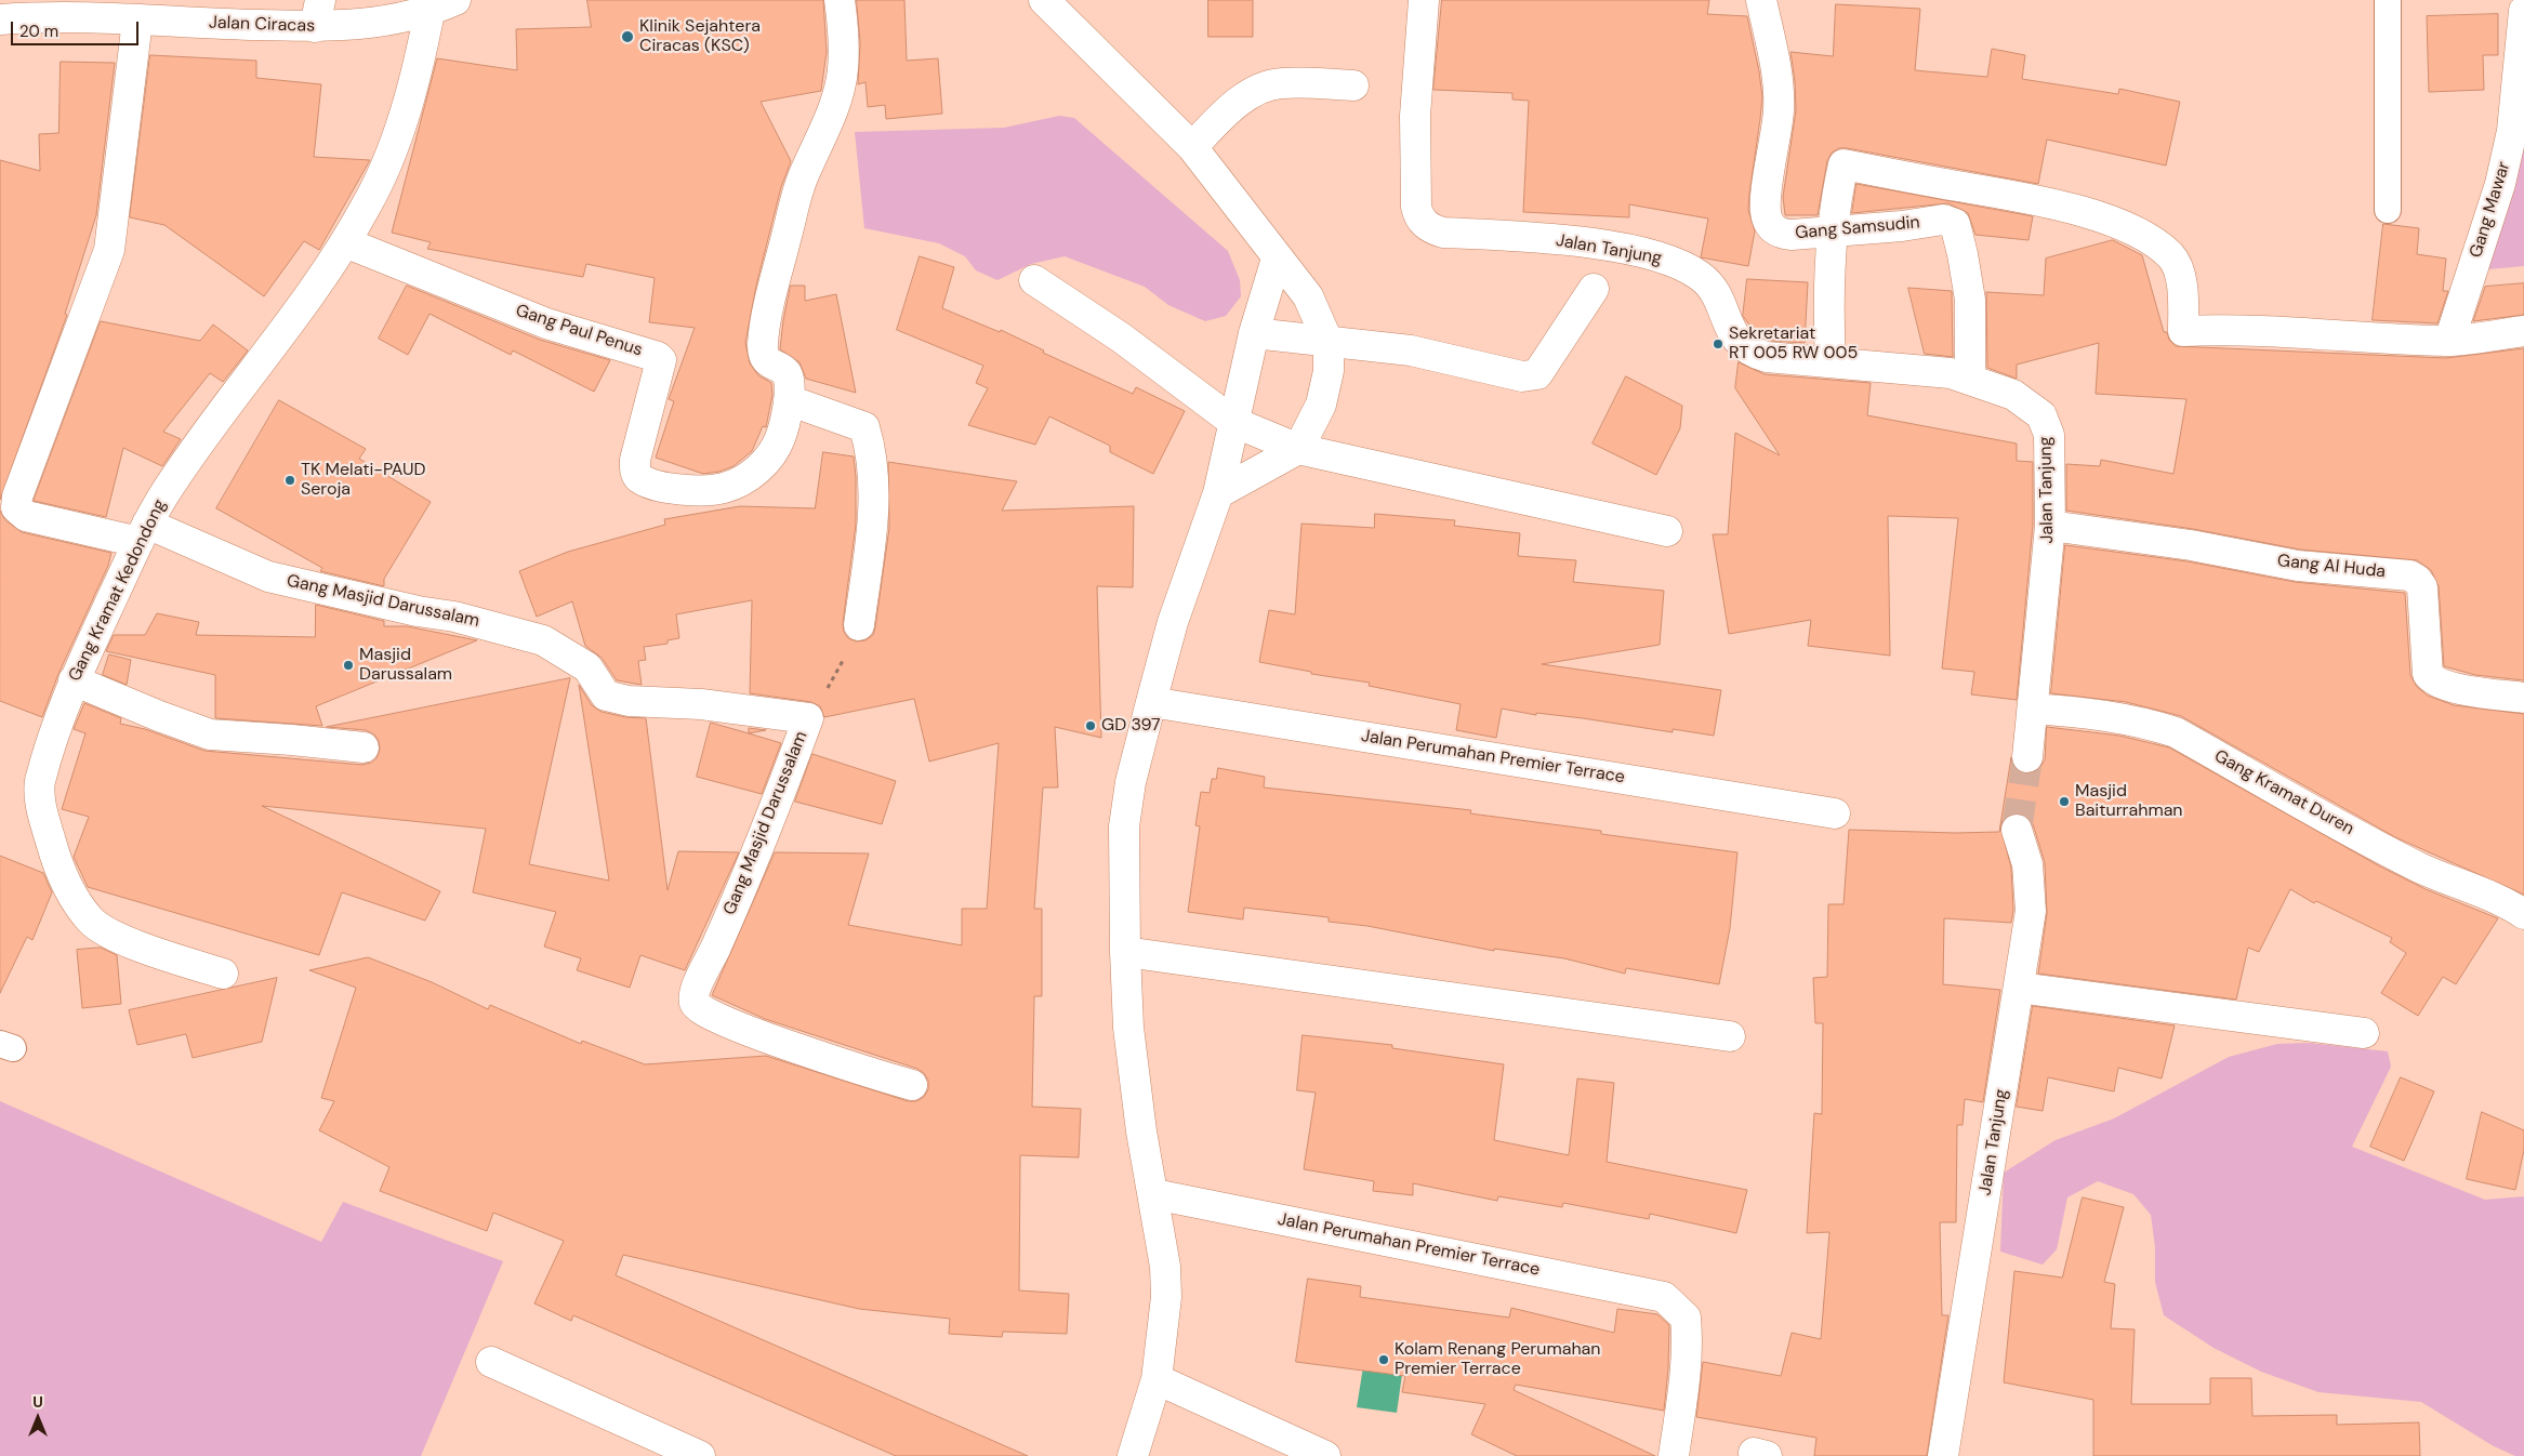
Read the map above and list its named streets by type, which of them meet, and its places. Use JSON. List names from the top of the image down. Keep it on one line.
{"streets":{"street":["Jalan Ciracas","Gang Mawar","Gang Samsudin","Jalan Tanjung","Gang Paul Penus","Gang Al Huda","Gang Kramat Kedondong","Gang Masjid Darussalam","Jalan Perumahan Premier Terrace","Gang Kramat Duren"]},"crossings":[["Jalan Ciracas","Gang Kramat Kedondong"],["Gang Samsudin","Jalan Tanjung"],["Jalan Tanjung","Gang Al Huda"],["Jalan Tanjung","Gang Kramat Duren"],["Gang Paul Penus","Gang Kramat Kedondong"],["Gang Kramat Kedondong","Gang Masjid Darussalam"]],"places":["Klinik Sejahtera Ciracas (KSC)","Sekretariat RT 005 RW 005","TK Melati-PAUD Seroja","Masjid Darussalam","GD 397","Masjid Baiturrahman","Kolam Renang Perumahan Premier Terrace"],"scale_bar":"20 m","north":"top"}
